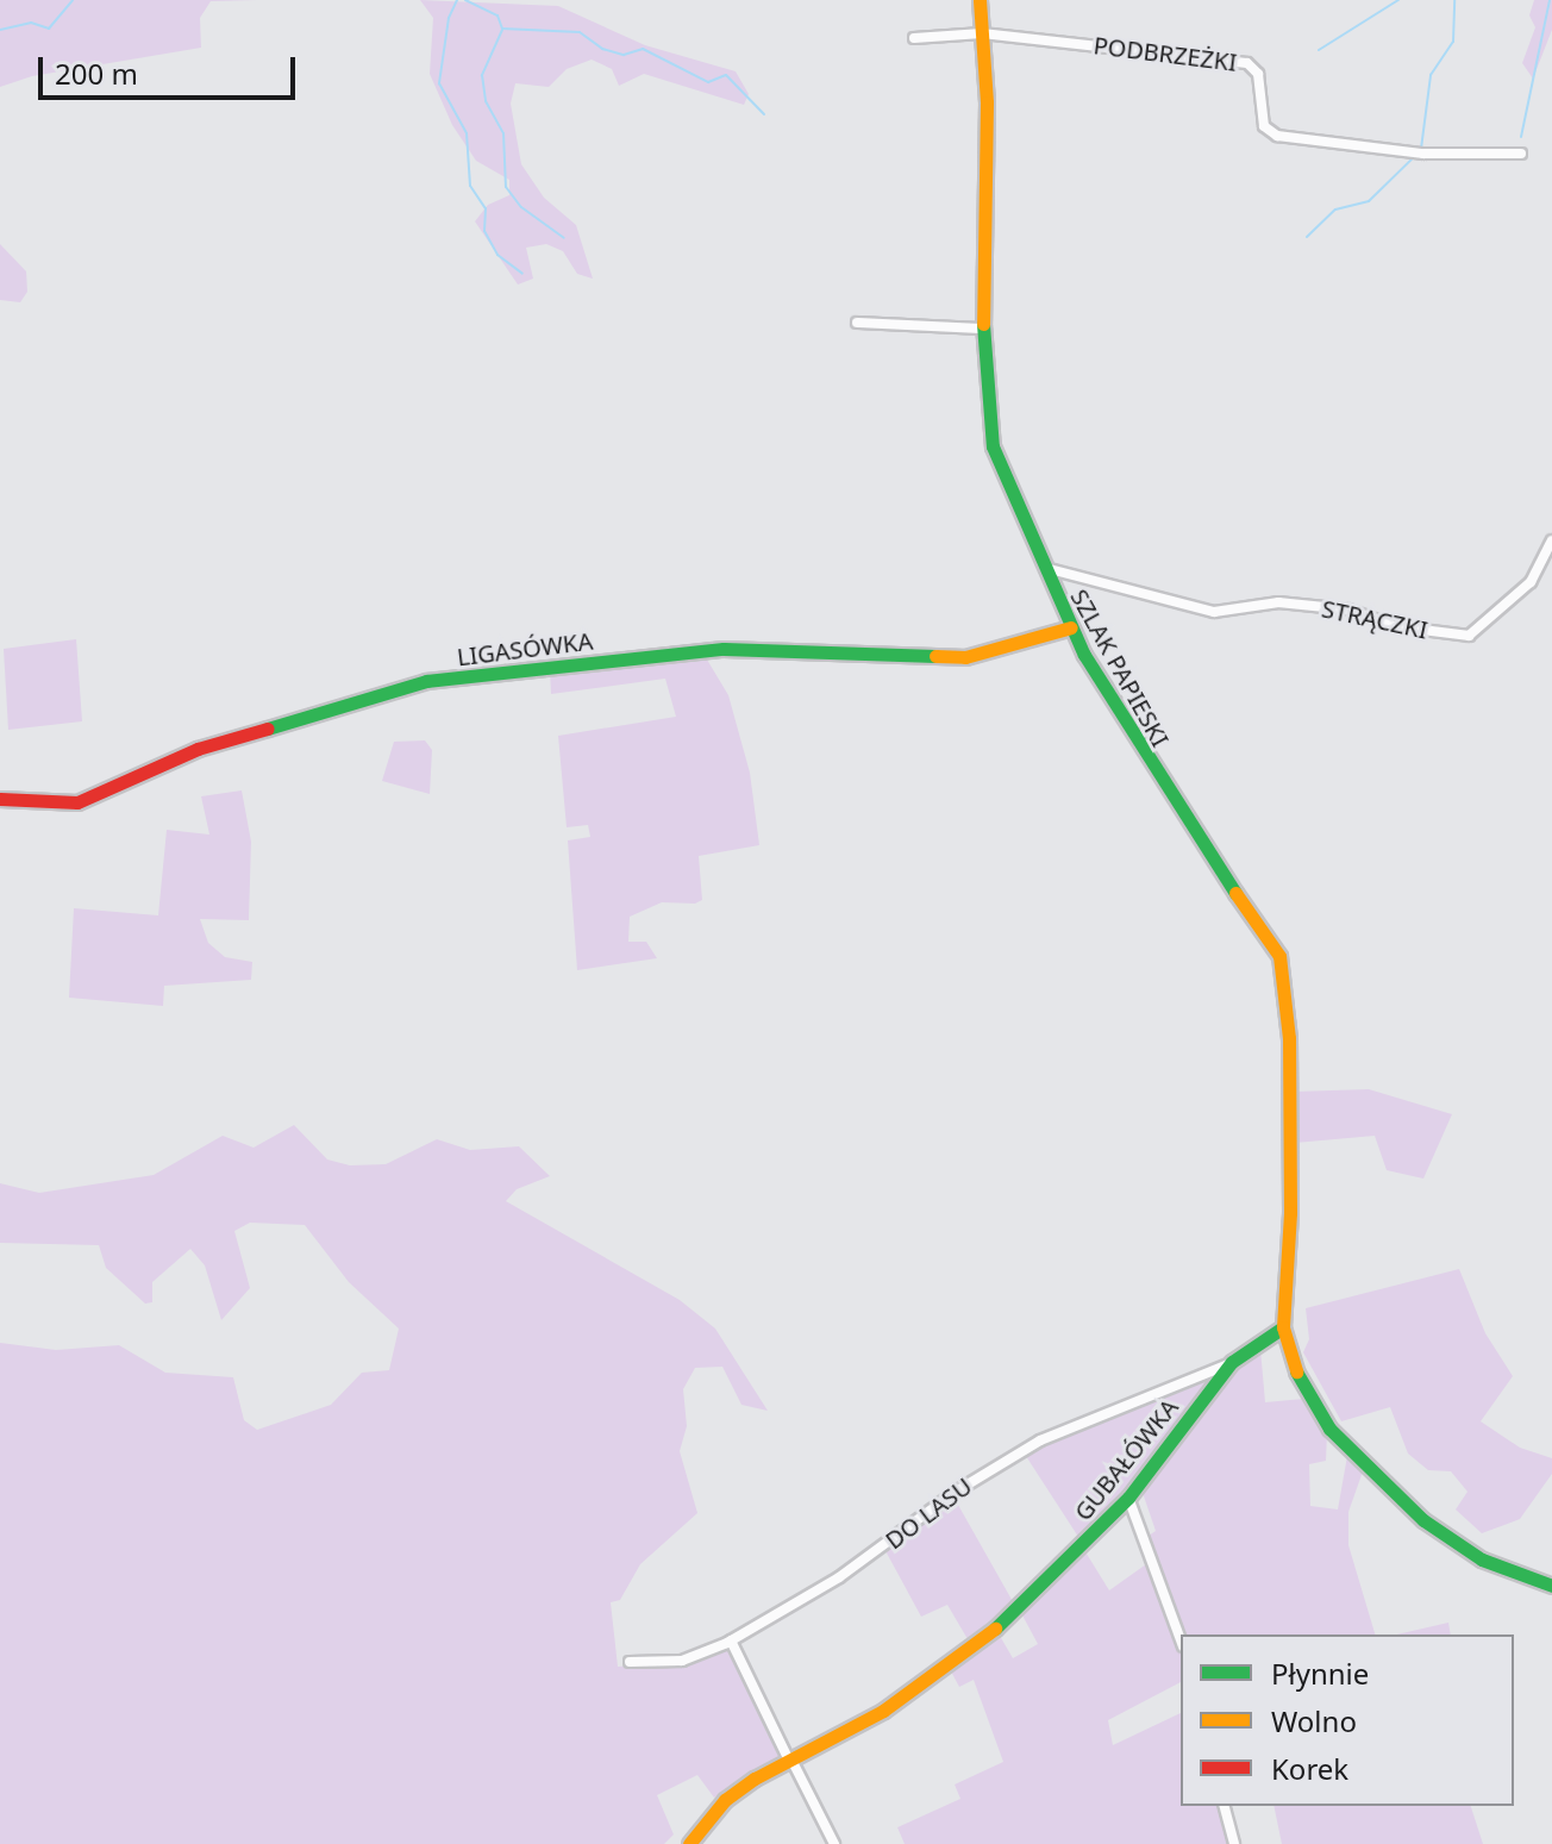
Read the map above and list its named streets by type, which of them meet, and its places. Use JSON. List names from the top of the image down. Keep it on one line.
{"streets":{"street":["PODBRZEŻKI","STRĄCZKI","LIGASÓWKA","SZLAK PAPIESKI","GUBAŁÓWKA","DO LASU"]},"crossings":[["PODBRZEŻKI","SZLAK PAPIESKI"],["STRĄCZKI","SZLAK PAPIESKI"],["LIGASÓWKA","SZLAK PAPIESKI"],["SZLAK PAPIESKI","GUBAŁÓWKA"],["GUBAŁÓWKA","DO LASU"]],"legend":["Płynnie","Wolno","Korek"],"scale_bar":"200 m"}
